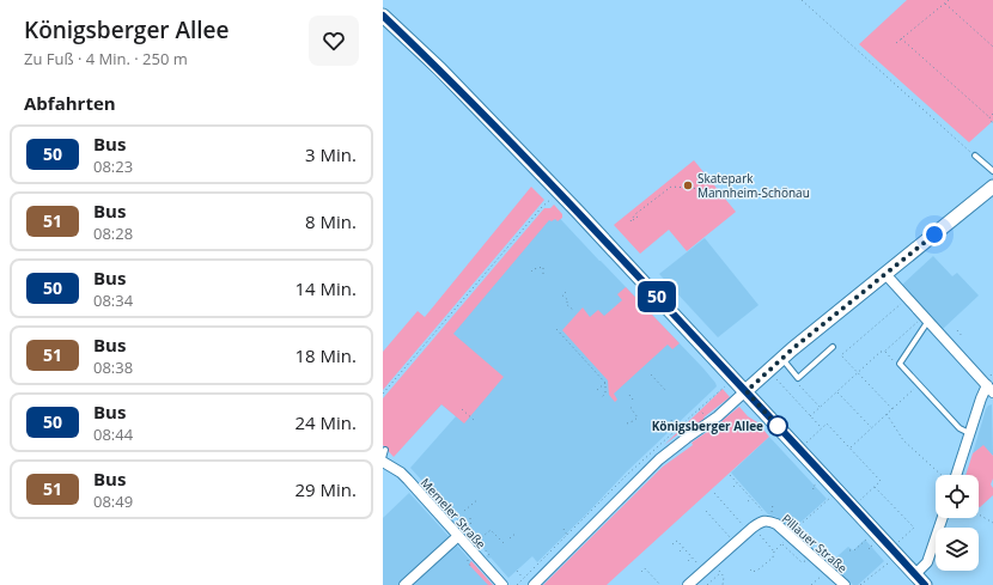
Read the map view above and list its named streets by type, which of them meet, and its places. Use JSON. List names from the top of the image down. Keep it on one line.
{"streets":{"street":["Memeler Straße","Pillauer Straße"]},"places":["Skatepark Mannheim-Schönau","Königsberger Allee"],"lines":["bus line 50"],"page":{"heading":[["Königsberger Allee","Zu Fuß · 4 Min. · 250 m"],"Abfahrten"],"on_map":"50","list":[{"mark":"50","name":"Bus","note":"08:23","value":"3 Min."},{"mark":"51","name":"Bus","note":"08:28","value":"8 Min."},{"mark":"50","name":"Bus","note":"08:34","value":"14 Min."},{"mark":"51","name":"Bus","note":"08:38","value":"18 Min."},{"mark":"50","name":"Bus","note":"08:44","value":"24 Min."},{"mark":"51","name":"Bus","note":"08:49","value":"29 Min."}]}}
